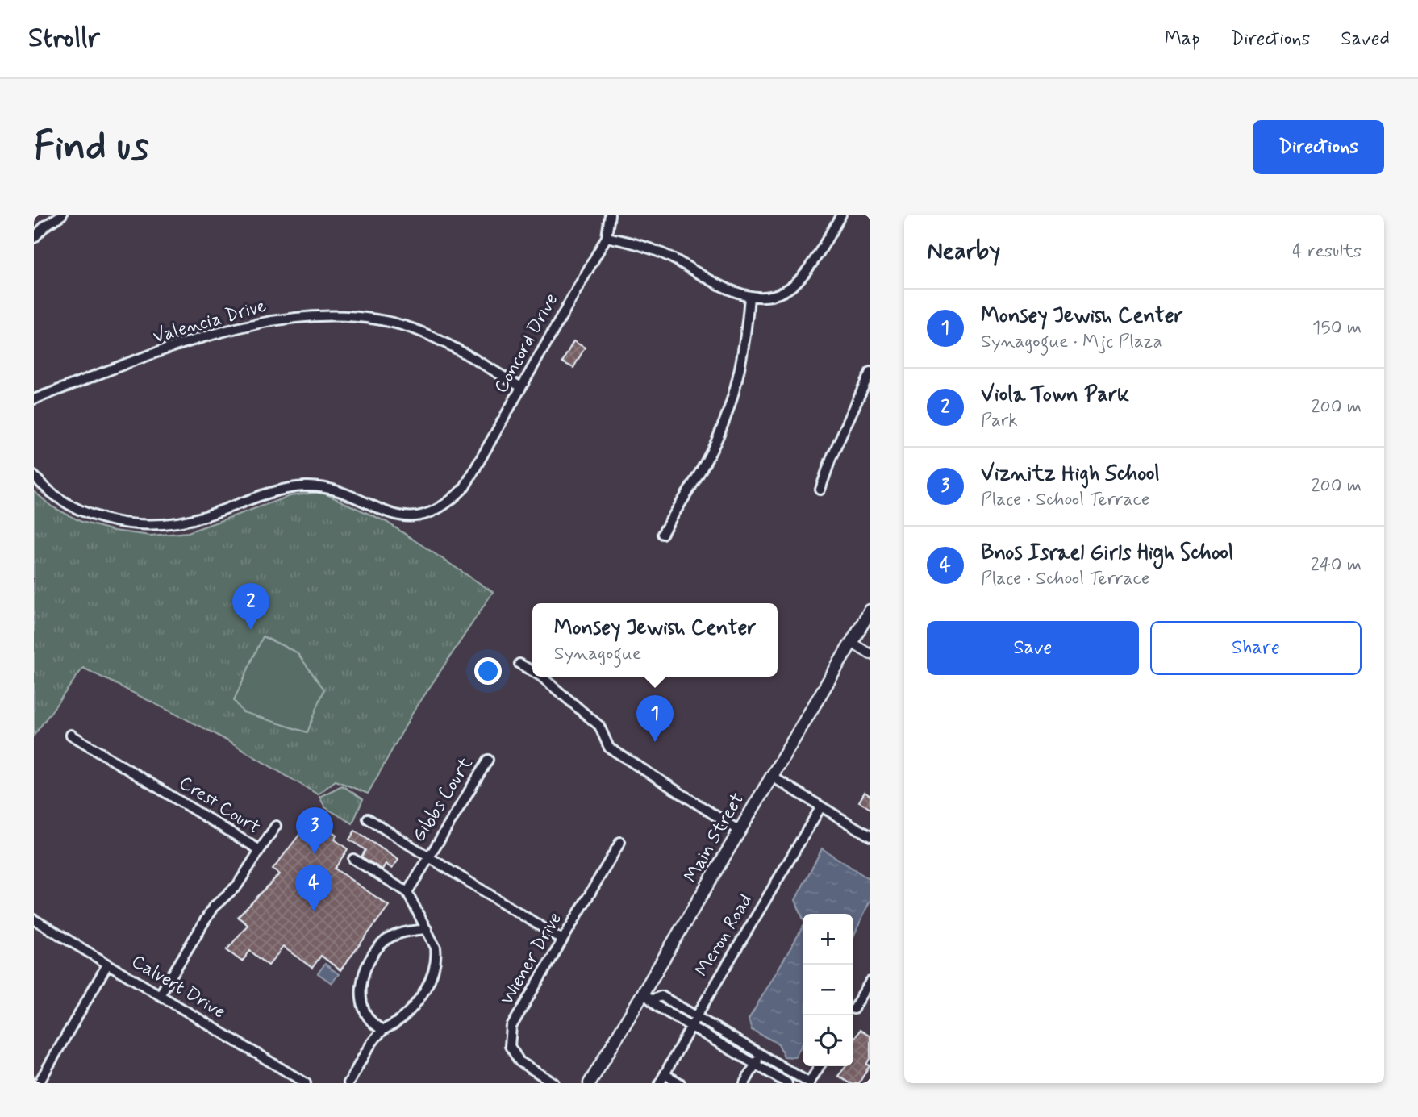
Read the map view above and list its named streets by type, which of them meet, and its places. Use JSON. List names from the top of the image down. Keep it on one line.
{"streets":{"main road":["Main Street"],"street":["Valencia Drive","Concord Drive","Gibbs Court","Crest Court","Meron Road","Wiener Drive","Calvert Drive"]},"crossings":[["Valencia Drive","Concord Drive"],["Crest Court","Calvert Drive"]],"page":{"header":"Strollr","nav":["Map","Directions","Saved"],"buttons":["Directions",["Save","Share"]],"title":"Find us","heading":["Nearby","4 results"],"list":[{"mark":"1","name":"Monsey Jewish Center","note":"Synagogue · Mjc Plaza","value":"150 m"},{"mark":"2","name":"Viola Town Park","note":"Park","value":"200 m"},{"mark":"3","name":"Viznitz High School","note":"Place · School Terrace","value":"200 m"},{"mark":"4","name":"Bnos Israel Girls High School","note":"Place · School Terrace","value":"240 m"}],"pins":["2","1","3","4"],"popup":["Monsey Jewish Center","Synagogue"],"map_buttons":["+","−"]}}
